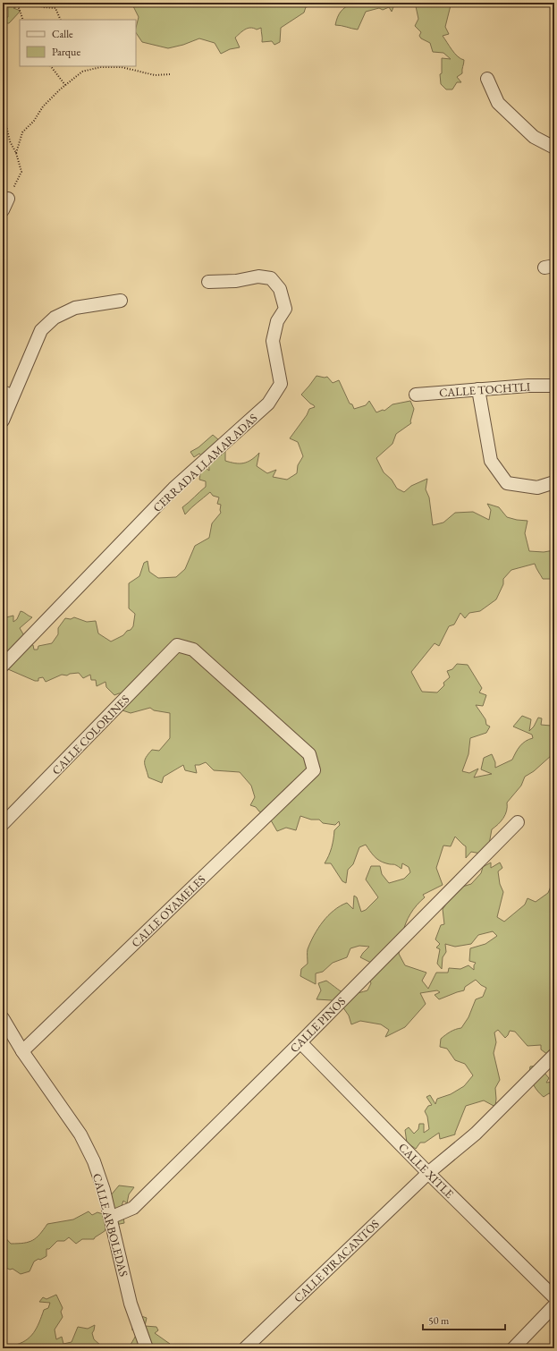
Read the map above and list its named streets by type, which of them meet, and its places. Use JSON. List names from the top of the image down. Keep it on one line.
{"streets":{"street":["CALLE TOCHTLI","CERRADA LLAMARADAS","CALLE COLORINES","CALLE OYAMELES","CALLE PINOS","CALLE XITLE","CALLE ARBOLEDAS","CALLE PIRACANTOS"]},"crossings":[["CALLE COLORINES","CALLE OYAMELES"],["CALLE OYAMELES","CALLE ARBOLEDAS"],["CALLE PINOS","CALLE XITLE"],["CALLE PINOS","CALLE ARBOLEDAS"],["CALLE XITLE","CALLE PIRACANTOS"]],"legend":["Calle","Parque"],"scale_bar":"50 m"}
